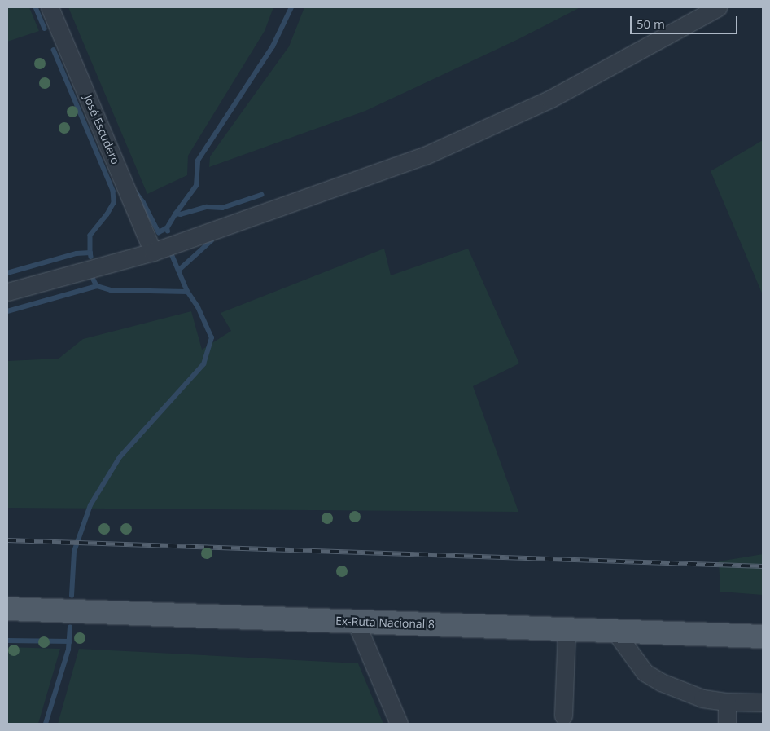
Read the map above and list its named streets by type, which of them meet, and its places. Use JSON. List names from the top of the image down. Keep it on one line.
{"streets":{"main road":["Ex-Ruta Nacional 8"],"street":["José Escudero"]},"scale_bar":"50 m"}
